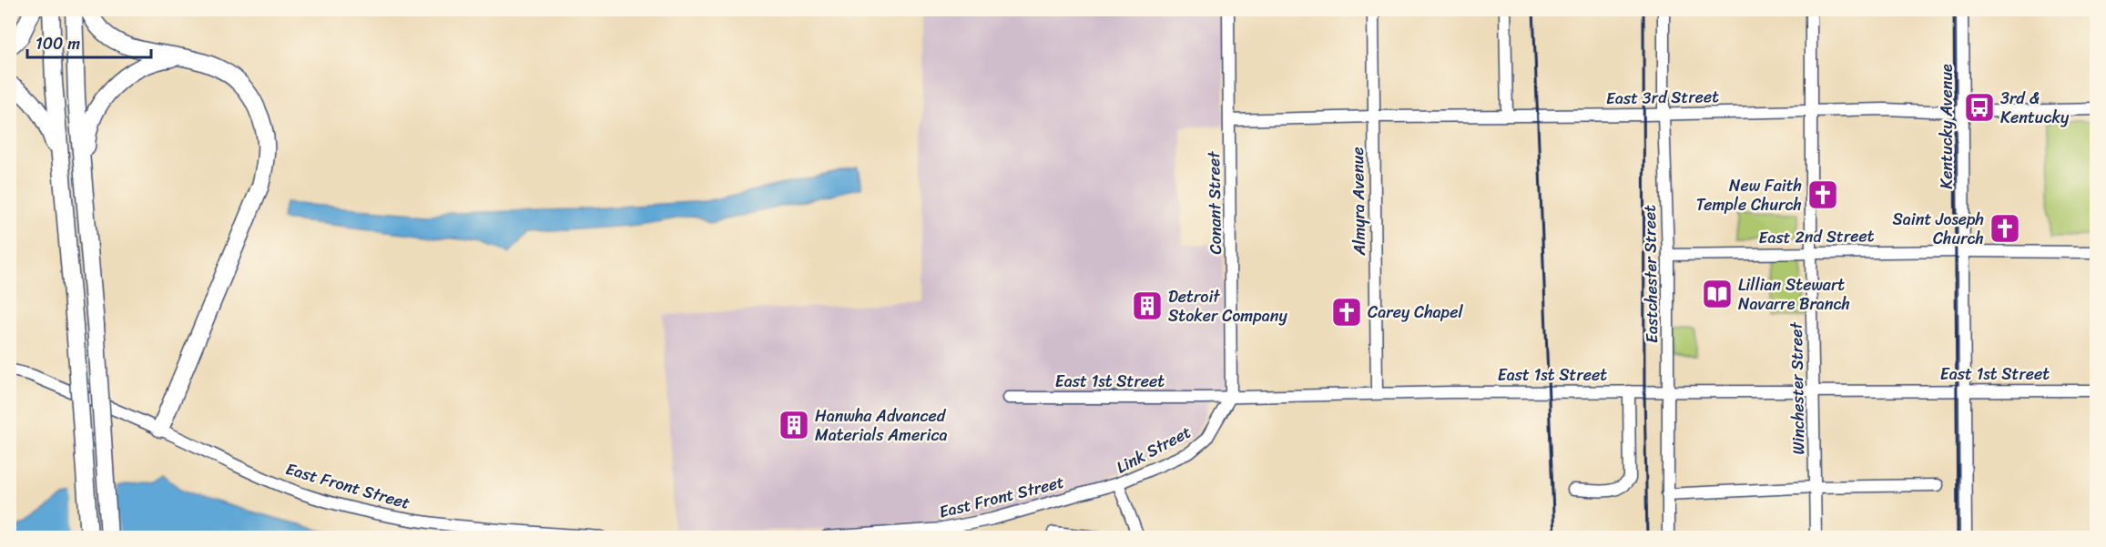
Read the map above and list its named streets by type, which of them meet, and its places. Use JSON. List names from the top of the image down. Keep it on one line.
{"streets":{"street":["East 3rd Street","Kentucky Avenue","Almyra Avenue","Conant Street","East 2nd Street","Eastchester Street","East 1st Street","Winchester Street","Link Street","East Front Street"]},"crossings":[["East 3rd Street","Kentucky Avenue"],["East 3rd Street","Almyra Avenue"],["East 3rd Street","Conant Street"],["East 3rd Street","Eastchester Street"],["East 3rd Street","Winchester Street"],["Kentucky Avenue","East 2nd Street"],["Kentucky Avenue","East 1st Street"],["Almyra Avenue","East 1st Street"],["Conant Street","East 1st Street"],["Conant Street","Link Street"],["East 2nd Street","Eastchester Street"],["East 2nd Street","Winchester Street"],["Eastchester Street","East 1st Street"],["East 1st Street","Winchester Street"],["East 1st Street","Link Street"],["Link Street","East Front Street"]],"places":{"bus stop":["3rd & Kentucky"],"church":["New Faith Temple Church","Saint Joseph Church","Carey Chapel"],"library":["Lillian Stewart Navarre Branch"],"building":["Detroit Stoker Company","Hanwha Advanced Materials America"]},"scale_bar":"100 m"}
